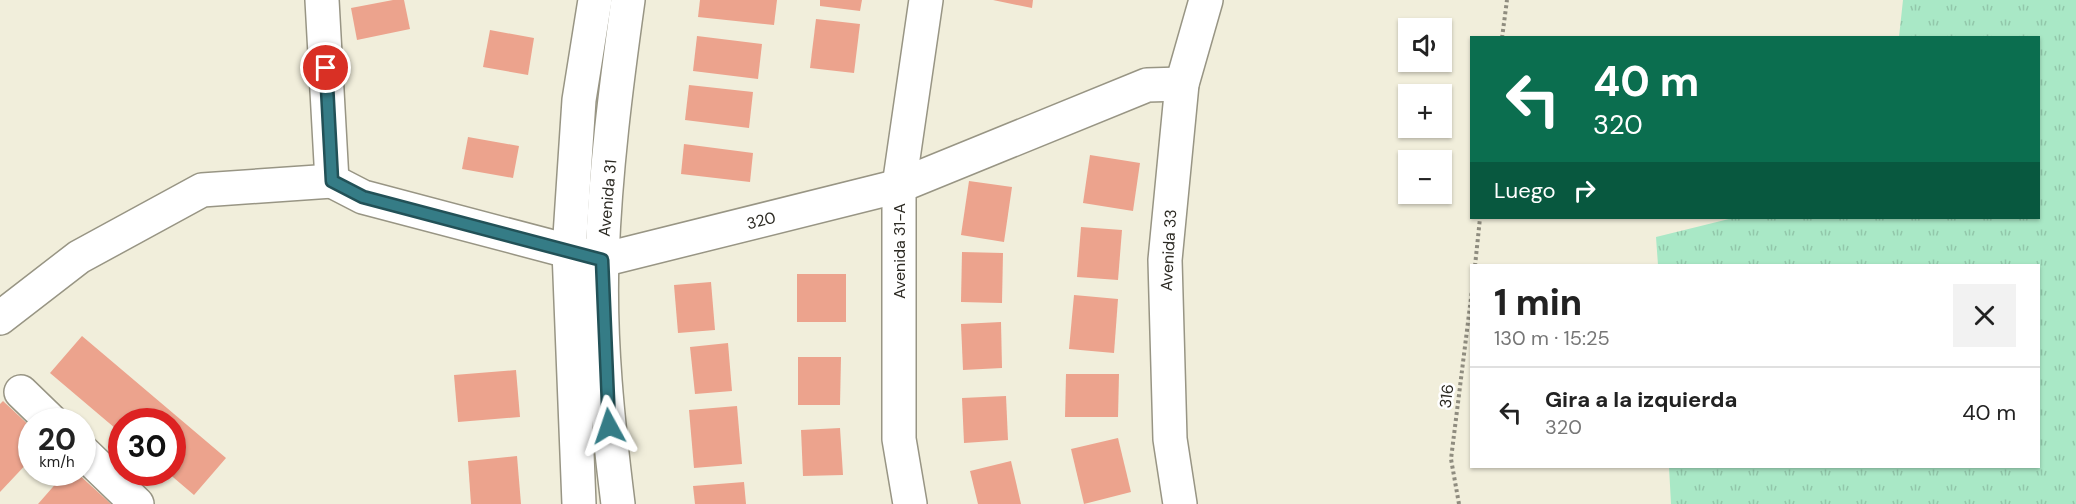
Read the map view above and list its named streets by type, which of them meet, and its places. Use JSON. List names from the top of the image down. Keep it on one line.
{"streets":{"street":["Avenida 31","320","Avenida 33","Avenida 31-A"],"path":["316"]},"crossings":[["Avenida 31","320"],["320","Avenida 33"],["320","Avenida 31-A"]],"page":{"map_buttons":["+","−"],"turn":["40 m","320"],"then":"Luego","heading":["1 min","130 m · 15:25"],"list":[{"name":"Gira a la izquierda","note":"320","value":"40 m"}],"speed":"20 km/h","limit":"30"}}
